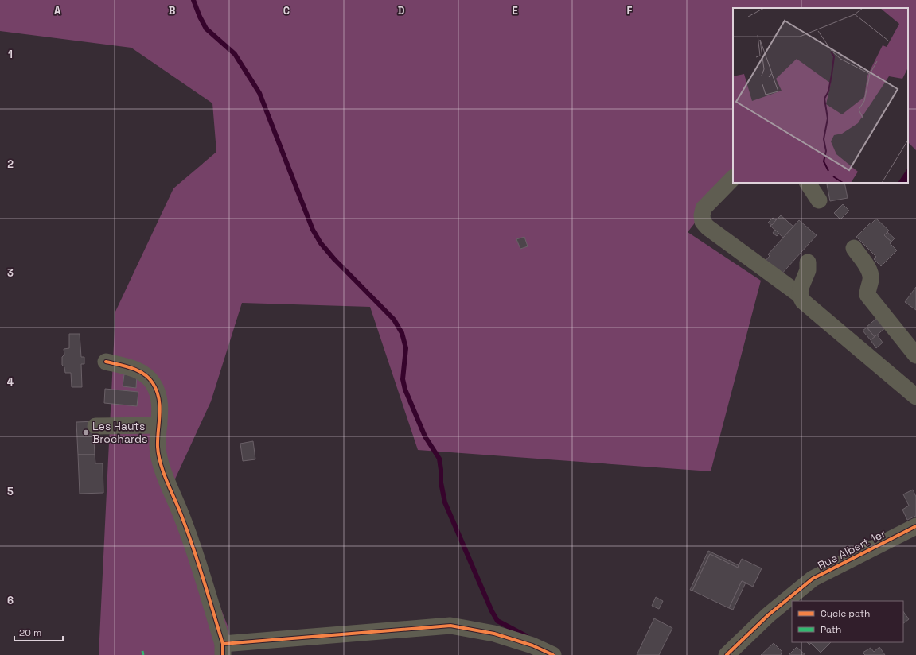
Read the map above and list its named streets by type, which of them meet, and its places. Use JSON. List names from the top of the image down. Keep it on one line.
{"streets":{"street":["Rue Albert 1er"]},"places":["Les Hauts Brochards"],"legend":["Cycle path","Path"],"scale_bar":"20 m","grid":{"columns":["A","B","C","D","E","F"],"rows":["1","2","3","4","5","6"]}}
